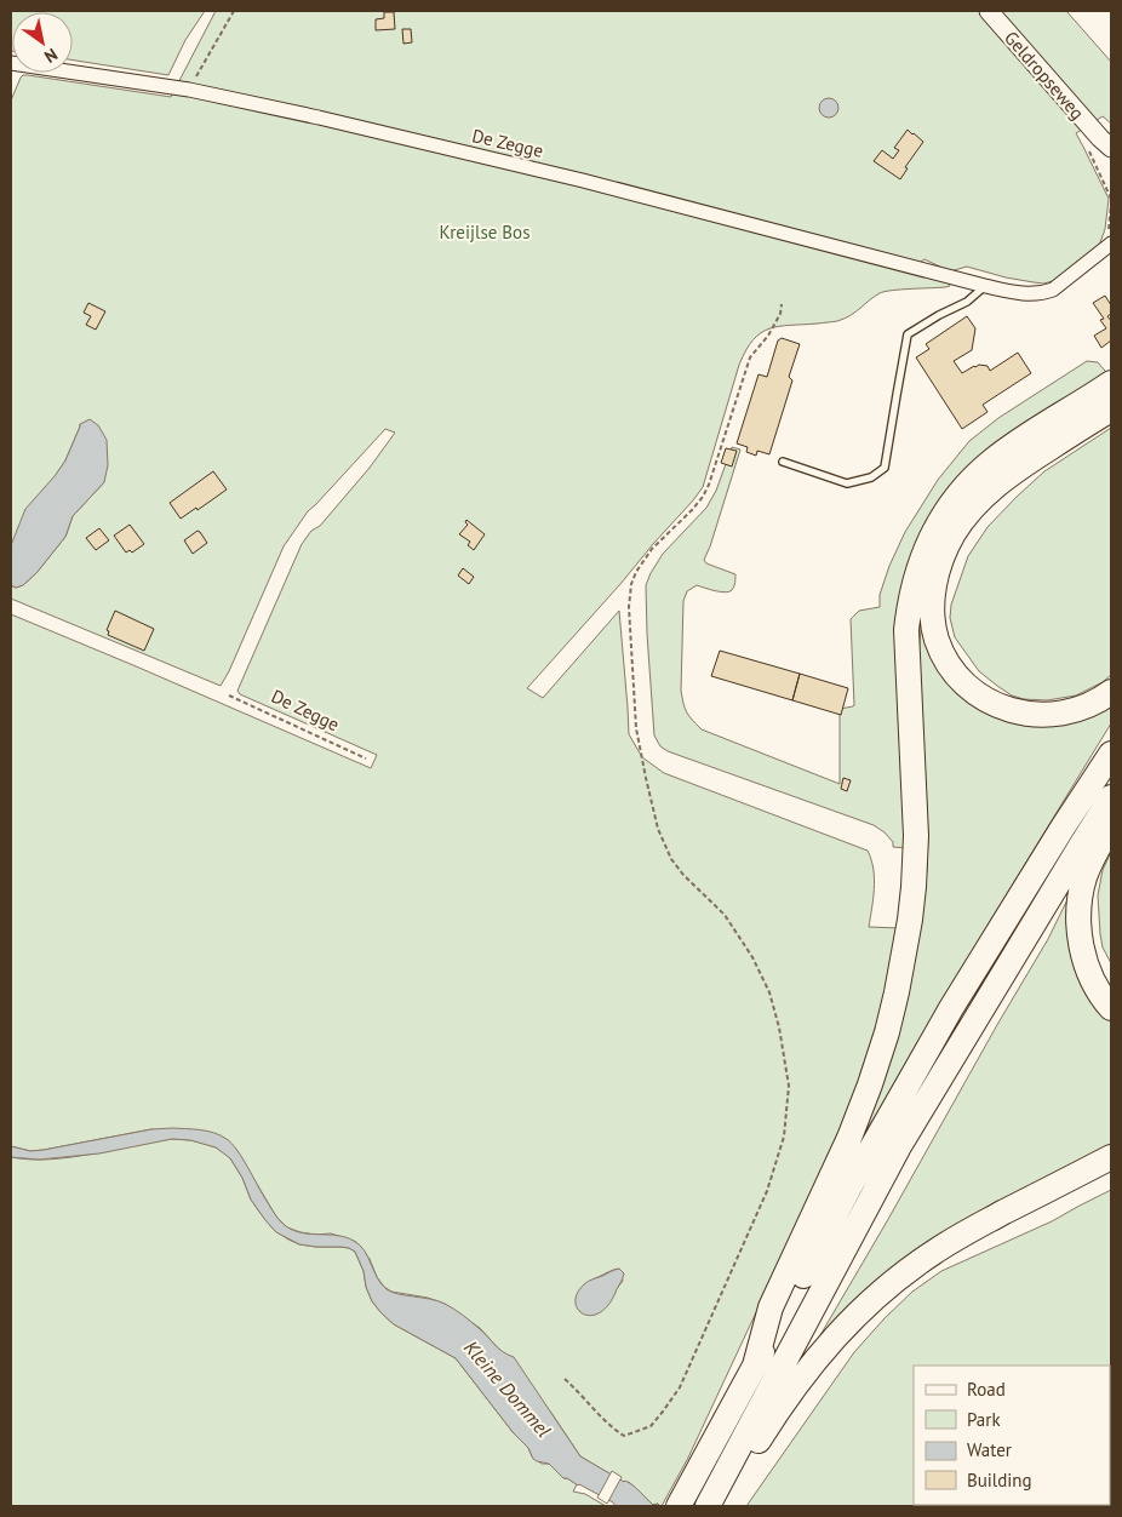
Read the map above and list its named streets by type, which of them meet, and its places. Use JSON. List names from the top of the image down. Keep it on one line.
{"streets":{"main road":["Geldropseweg"],"street":["De Zegge"]},"water":["Kleine Dommel"],"parks":["Kreijlse Bos"],"legend":["Road","Park","Water","Building"],"north":"bottom right"}
